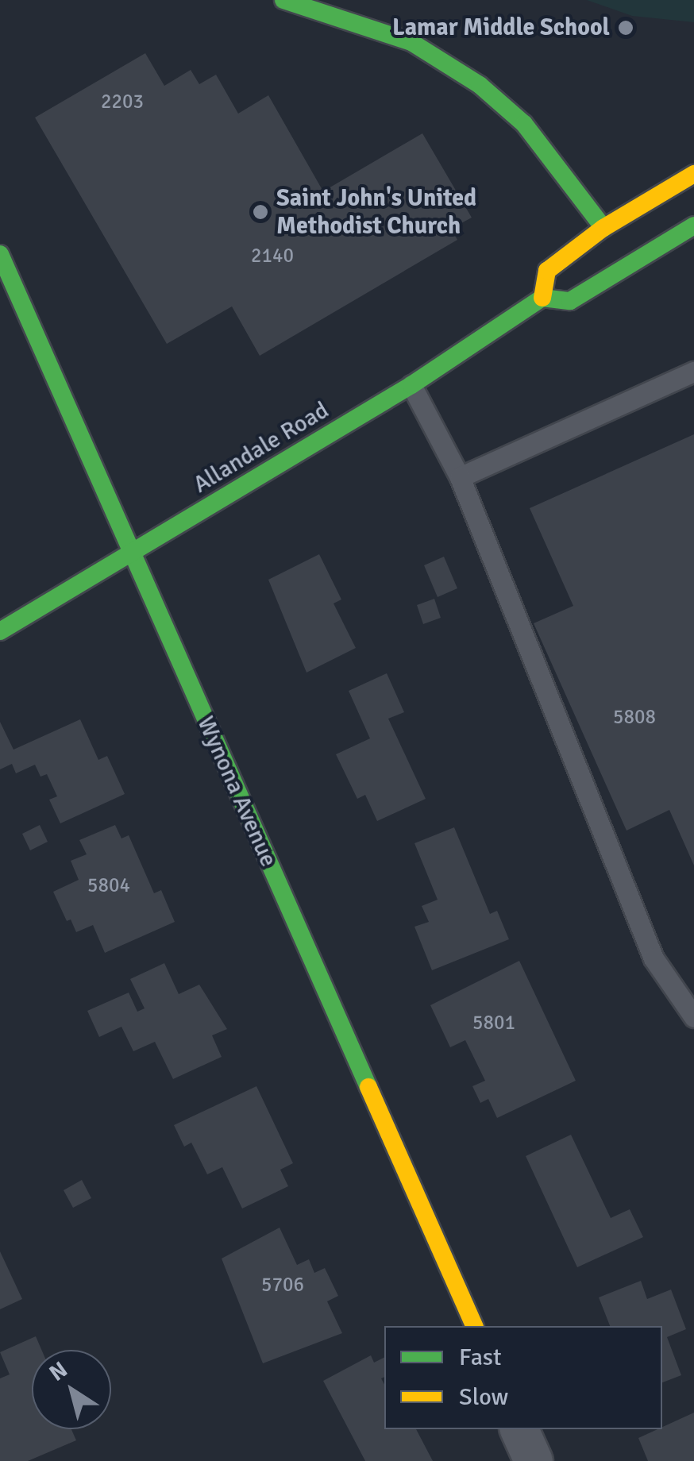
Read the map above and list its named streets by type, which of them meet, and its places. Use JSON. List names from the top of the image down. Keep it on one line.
{"streets":{"street":["Allandale Road","Wynona Avenue"]},"crossings":[["Allandale Road","Wynona Avenue"]],"places":["Lamar Middle School","Saint John's United Methodist Church"],"house_numbers":["2203","2140","5808","5804","5801","5706"],"legend":["Fast","Slow"],"north":"top left"}
